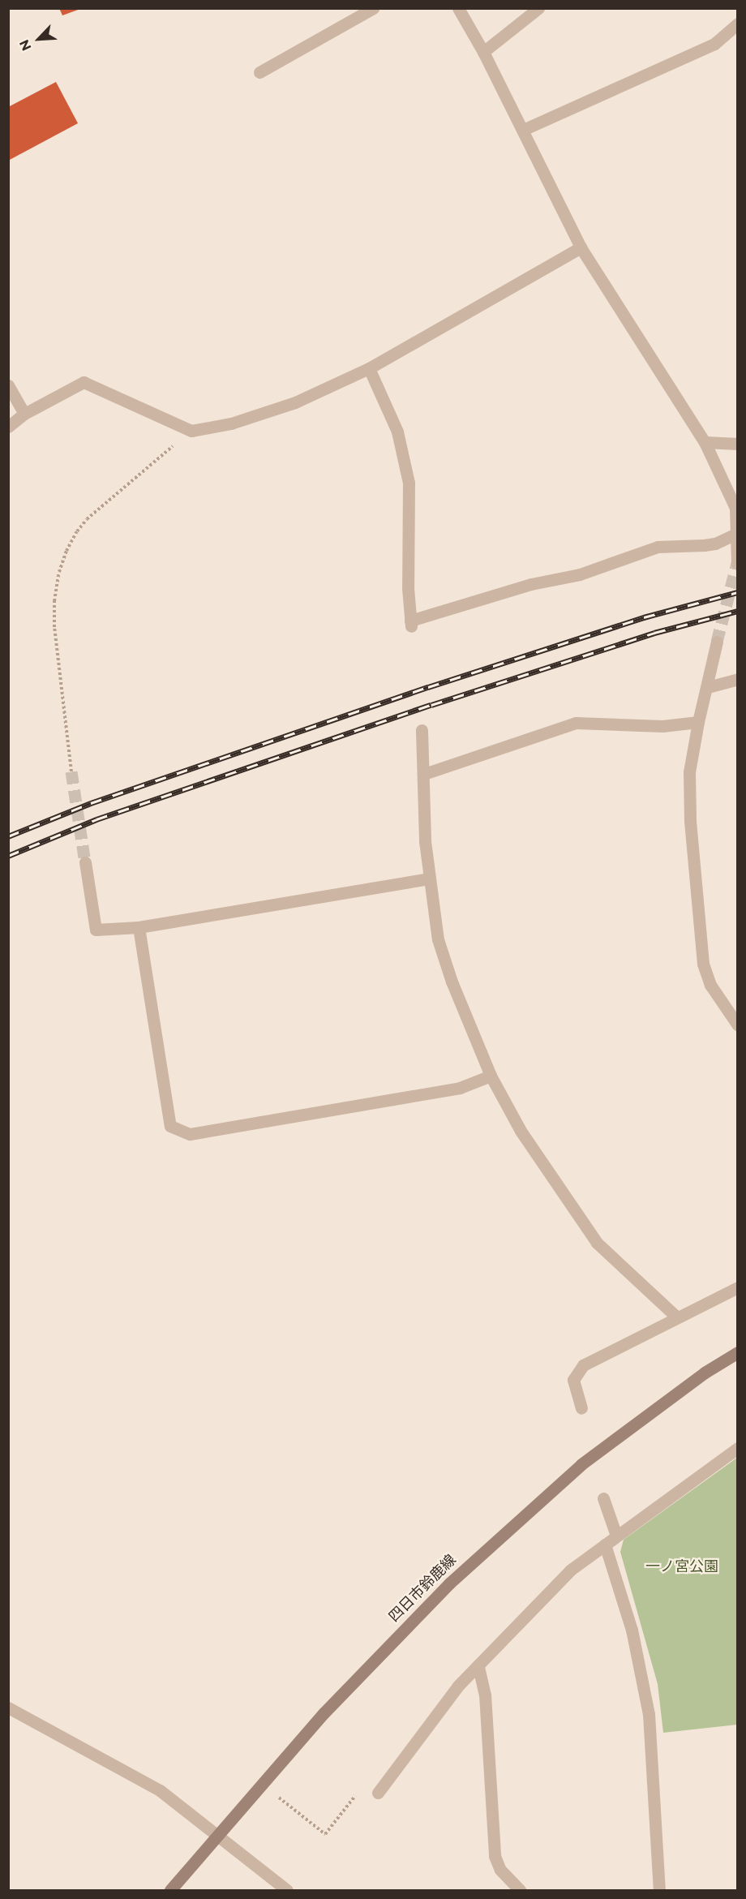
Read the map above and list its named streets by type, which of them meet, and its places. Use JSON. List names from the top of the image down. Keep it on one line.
{"streets":{"main road":["四日市鈴鹿線"]},"parks":["一ノ宮公園"],"north":"bottom left"}
